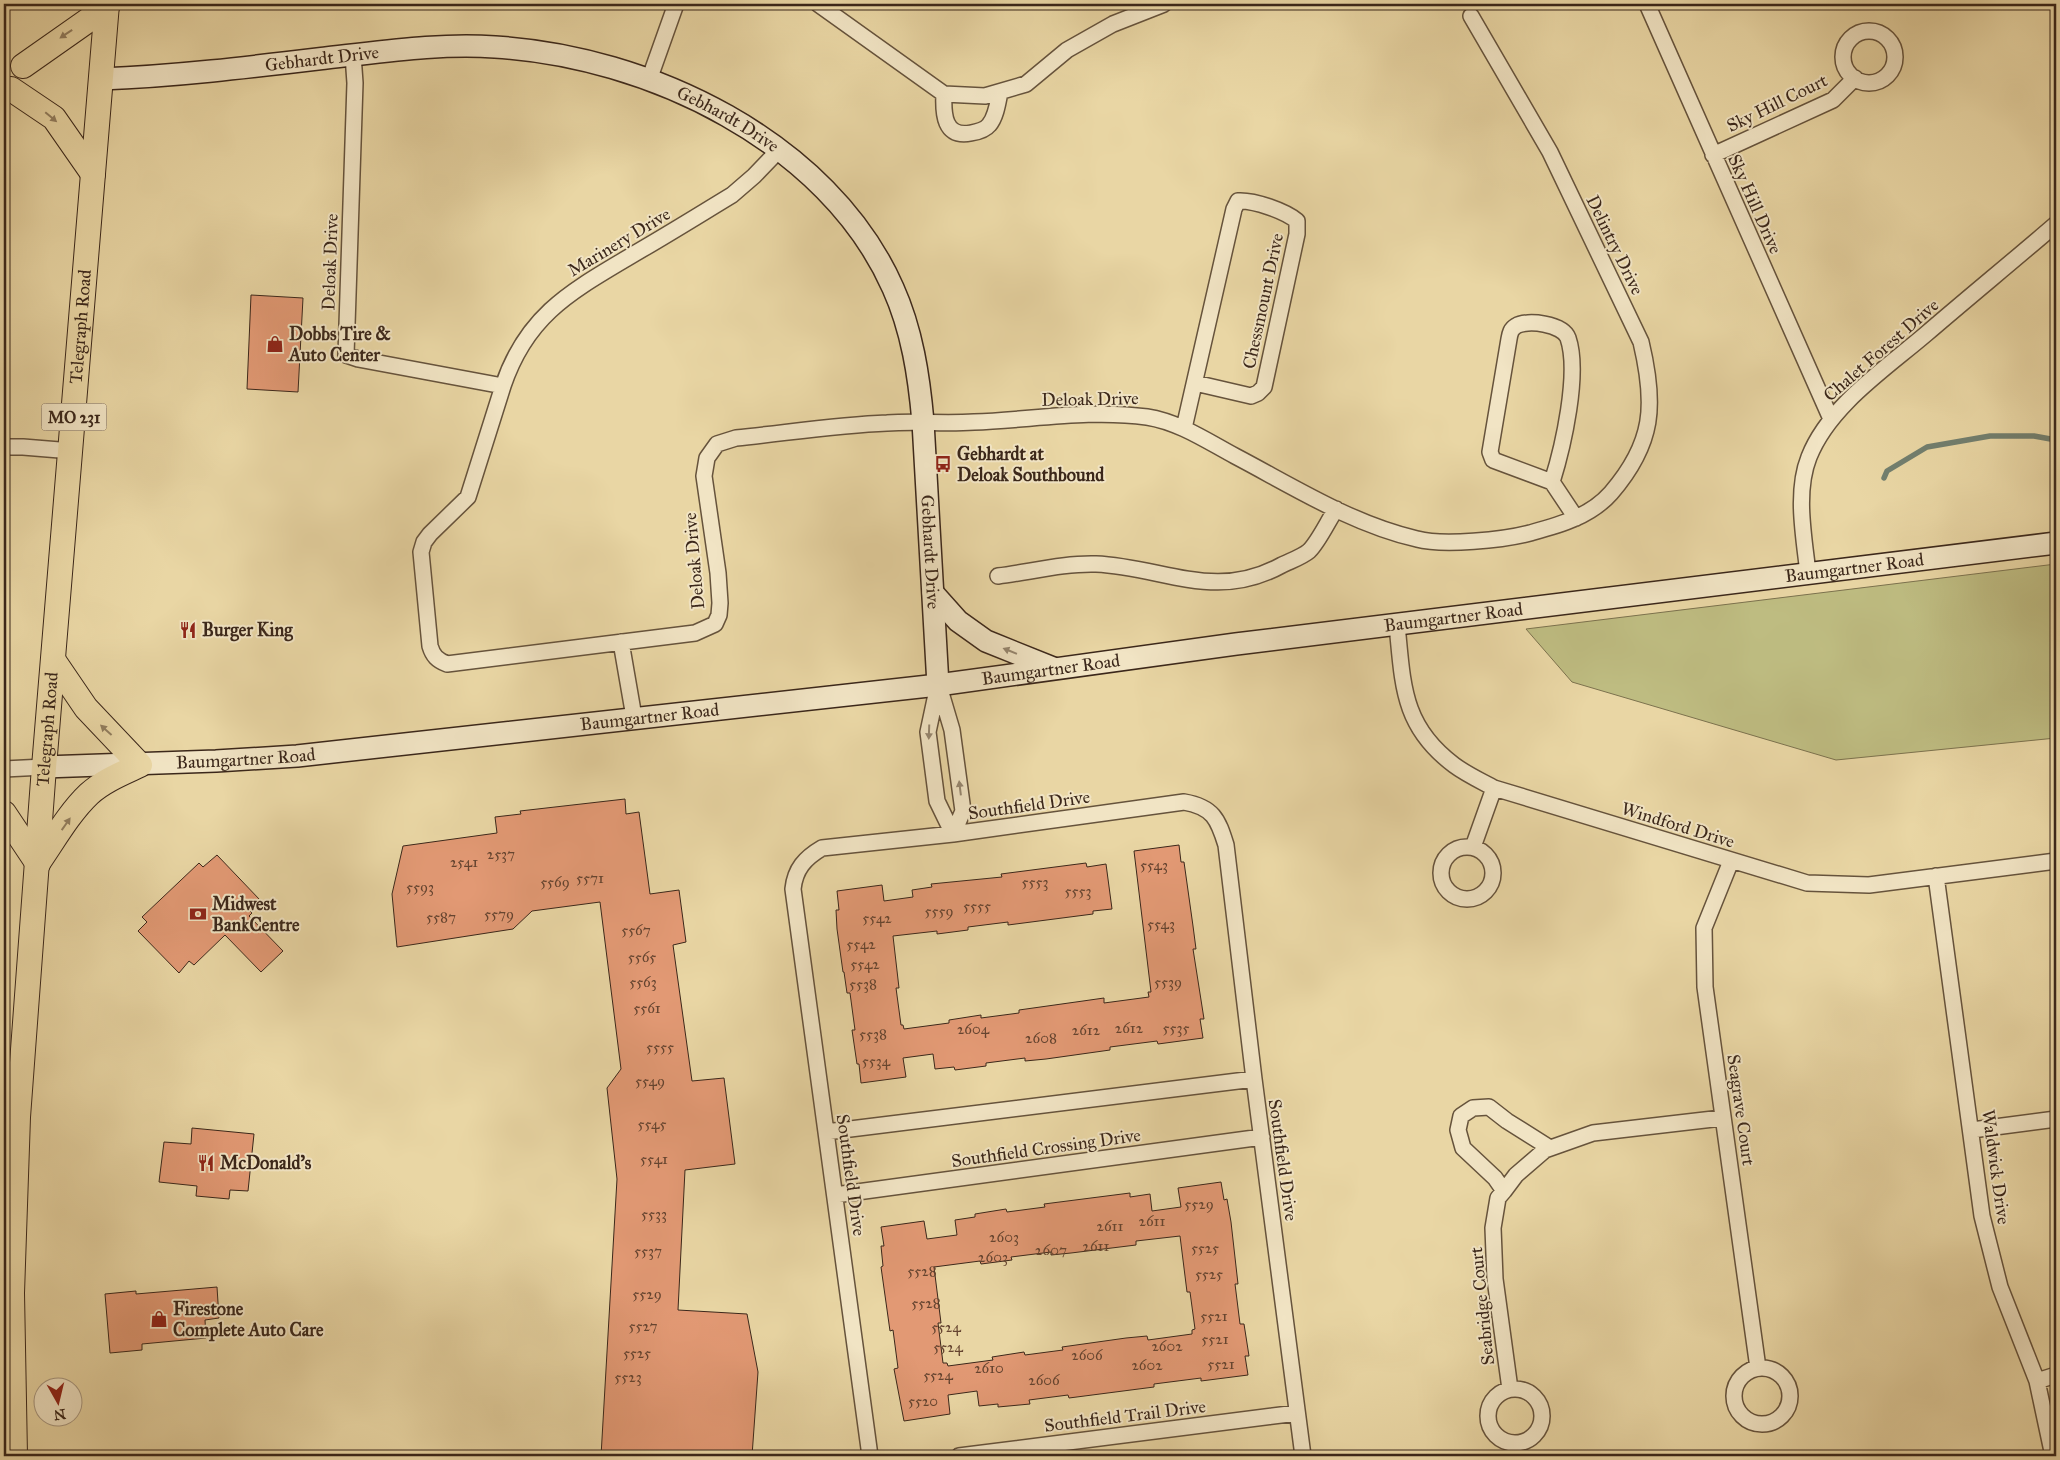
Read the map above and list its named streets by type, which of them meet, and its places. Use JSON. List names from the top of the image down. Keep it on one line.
{"streets":{"main road":["Gebhardt Drive","Telegraph Road","MO 231","Baumgartner Road"],"street":["Sky Hill Court","Sky Hill Drive","Marinery Drive","Delintry Drive","Deloak Drive","Chessmount Drive","Chalet Forest Drive","Southfield Drive","Windford Drive","Seagrave Court","Southfield Crossing Drive","Waldwick Drive","Seabridge Court","Southfield Trail Drive"]},"crossings":[["Gebhardt Drive","Marinery Drive"],["Gebhardt Drive","Deloak Drive"],["Gebhardt Drive","Telegraph Road"],["Gebhardt Drive","Baumgartner Road"],["Sky Hill Court","Sky Hill Drive"],["Sky Hill Drive","Chalet Forest Drive"],["Marinery Drive","Deloak Drive"],["Delintry Drive","Deloak Drive"],["Deloak Drive","Chessmount Drive"],["Telegraph Road","Baumgartner Road"],["Chalet Forest Drive","Baumgartner Road"],["Baumgartner Road","Windford Drive"],["Southfield Drive","Southfield Crossing Drive"],["Southfield Drive","Southfield Trail Drive"],["Windford Drive","Seagrave Court"],["Windford Drive","Waldwick Drive"],["Seagrave Court","Seabridge Court"]],"places":{"shop":["Dobbs Tire & Auto Center","Firestone Complete Auto Care"],"bus stop":["Gebhardt at Deloak Southbound"],"restaurant":["Burger King","McDonald's"],"bank":["Midwest BankCentre"]},"house_numbers":["2537","2541","5543","5571","5569","5553","5593","5553","5555","5559","5579","5587","5542","5543","5567","5542","5565","5542","5563","5539","5538","5561","2612","5535","2604","2612","5538","2608","5555","5534","5549","5545","5541","5529","5533","2611","2611","2603","2611","5525","2607","5537","2603","5528","5525","5529","5528","5521","5527","5524","5521","2602","5524","5525","2606","5521","2602","2610","5524","5523","2606","5520"],"north":"bottom"}
